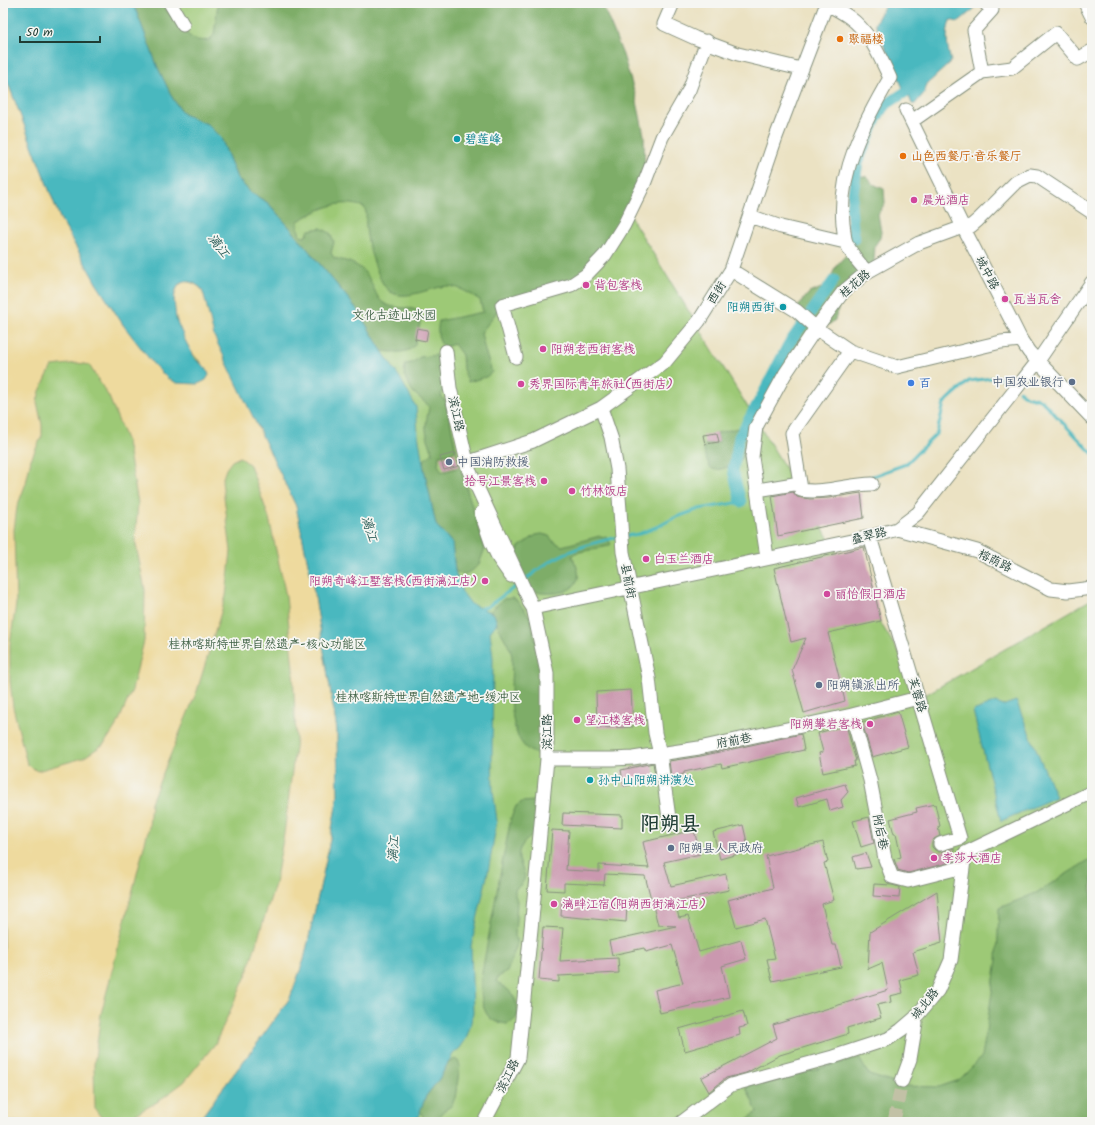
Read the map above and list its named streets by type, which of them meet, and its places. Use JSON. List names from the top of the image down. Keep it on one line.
{"streets":{"street":["城中路","桂花路","西街","滨江路","叠翠路","榕荫路","县前街","芙蓉路","府前巷","附后巷","城北路"]},"crossings":[["城中路","桂花路"],["城中路","叠翠路"],["桂花路","叠翠路"],["西街","滨江路"],["西街","县前街"],["滨江路","叠翠路"],["滨江路","府前巷"],["叠翠路","榕荫路"],["叠翠路","县前街"],["叠翠路","芙蓉路"],["县前街","府前巷"],["芙蓉路","府前巷"],["芙蓉路","城北路"],["府前巷","附后巷"],["附后巷","城北路"]],"districts":["阳朔县"],"water":["漓江"],"parks":["文化古迹山水园","桂林喀斯特世界自然遗产-核心功能区","桂林喀斯特世界自然遗产地-缓冲区"],"places":["聚福楼","碧莲峰","山色西餐厅·音乐餐厅","晨光酒店","背包客栈","瓦当瓦舍","阳朔西街","阳朔老西街客栈","中国农业银行","百","秀界国际青年旅社(西街店)","中国消防救援","拾号江景客栈","竹林饭店","白玉兰酒店","阳朔奇峰江墅客栈(西街漓江店)","丽怡假日酒店","阳朔镇派出所","望江楼客栈","阳朔攀岩客栈","孙中山阳朔讲演处","阳朔县人民政府","李莎大酒店","漓畔江宿(阳朔西街漓江店)"],"scale_bar":"50 m"}
